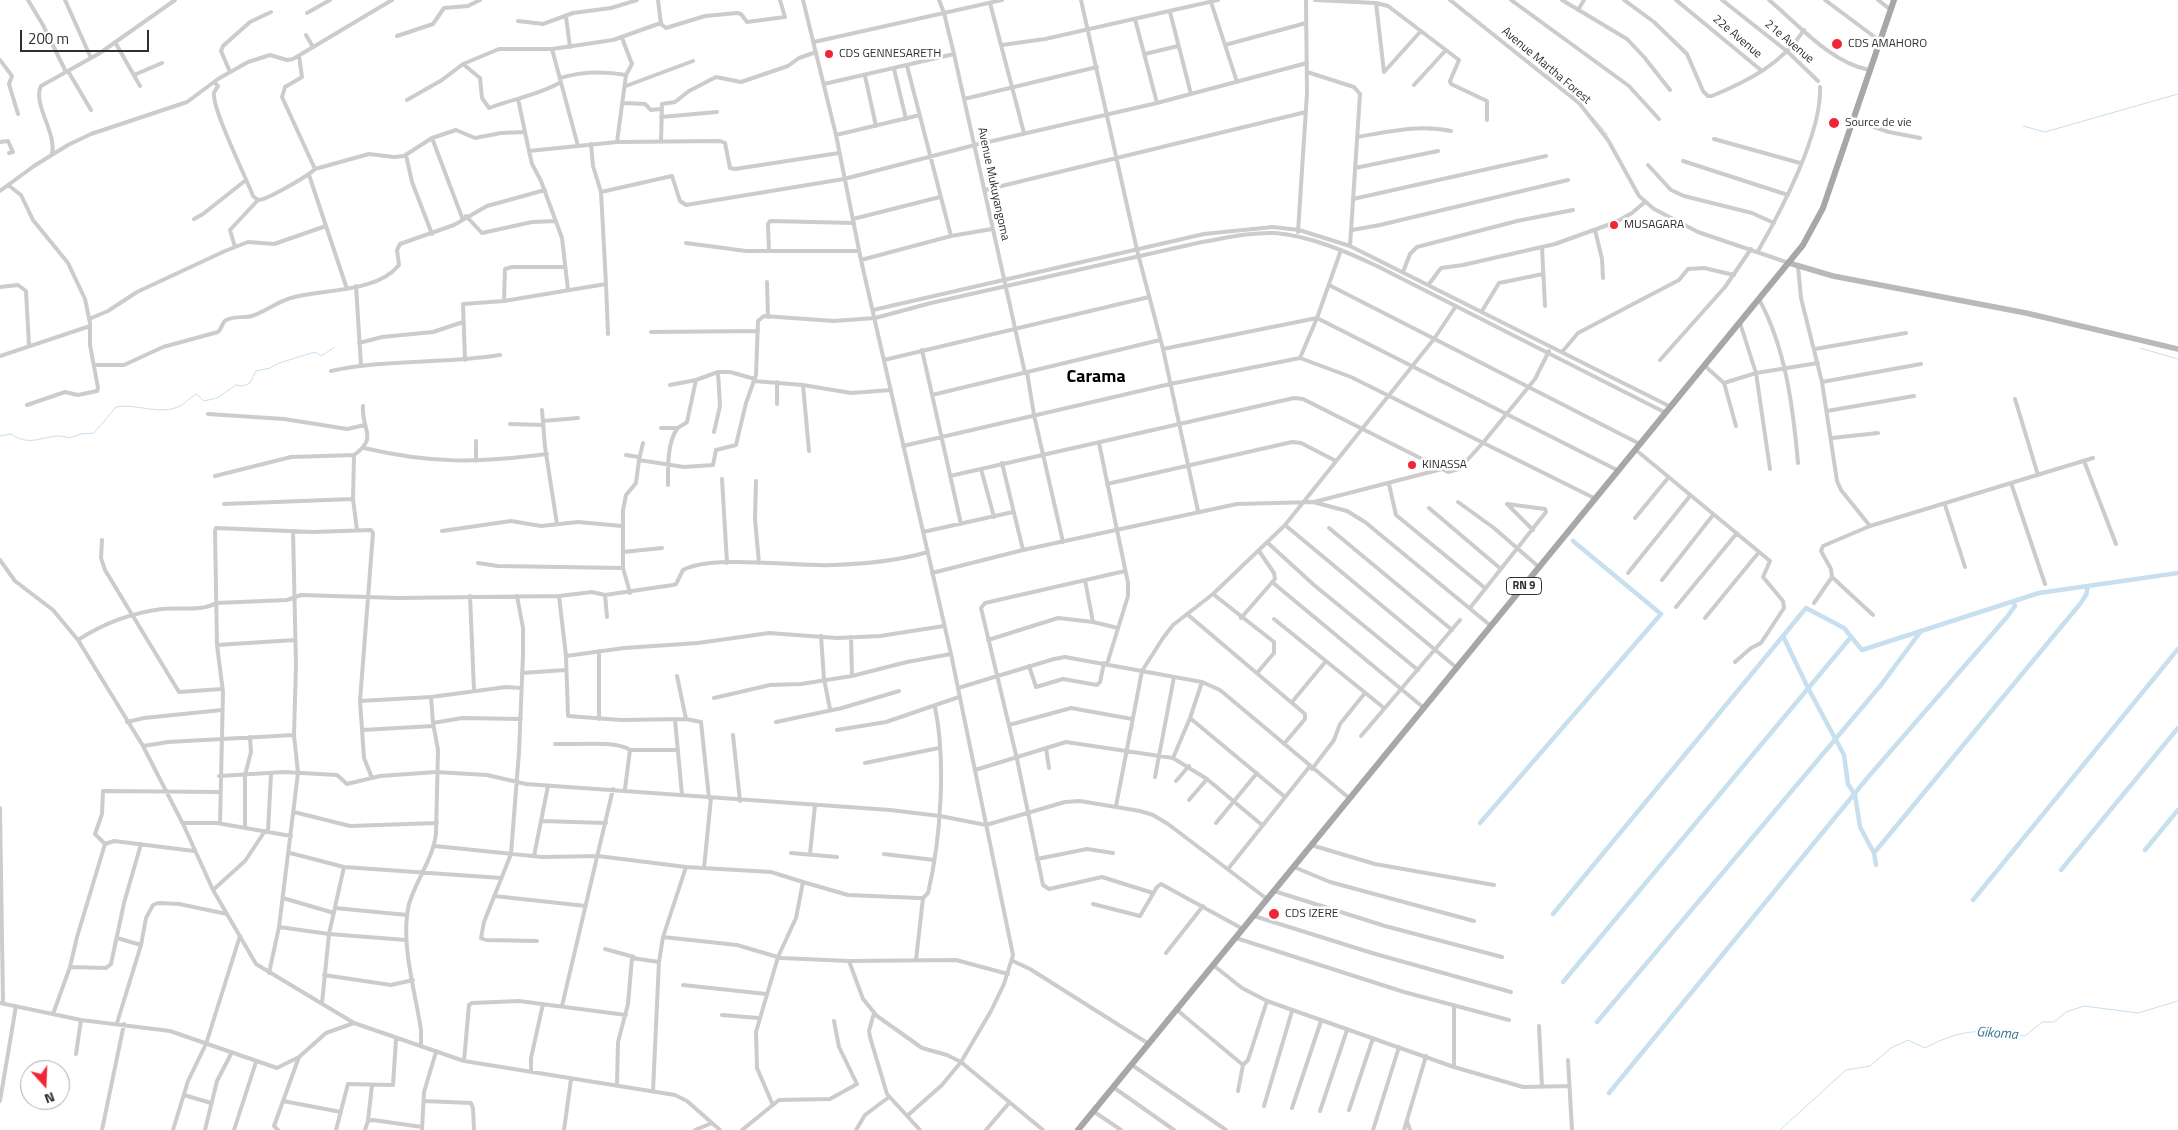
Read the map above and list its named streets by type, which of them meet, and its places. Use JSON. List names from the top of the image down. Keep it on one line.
{"streets":{"main road":["RN 9"],"street":["22e Avenue","21e Avenue","Avenue Martha Forest","Avenue Mukuyangoma"]},"crossings":[["Avenue Martha Forest","RN 9"]],"districts":["Carama"],"water":["Gikoma"],"places":["CDS AMAHORO","CDS GENNESARETH","Source de vie","MUSAGARA","KINASSA","CDS IZERE"],"scale_bar":"200 m","north":"bottom"}
